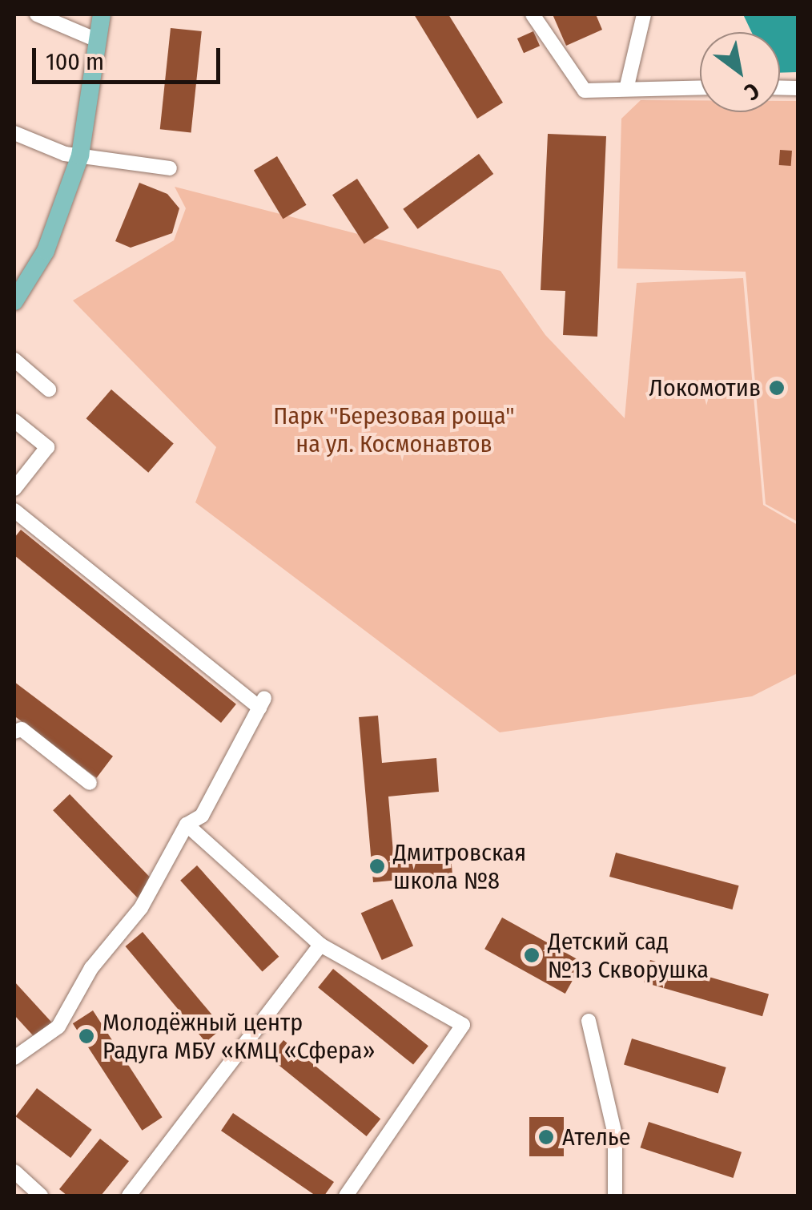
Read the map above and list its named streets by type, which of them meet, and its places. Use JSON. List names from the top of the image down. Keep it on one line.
{"parks":["Парк \"Березовая роща\" на ул. Космонавтов"],"places":["Локомотив","Дмитровская школа №8","Детский сад №13 Скворушка","Молодёжный центр Радуга МБУ «КМЦ «Сфера»","Ателье"],"scale_bar":"100 m","north":"bottom right"}
